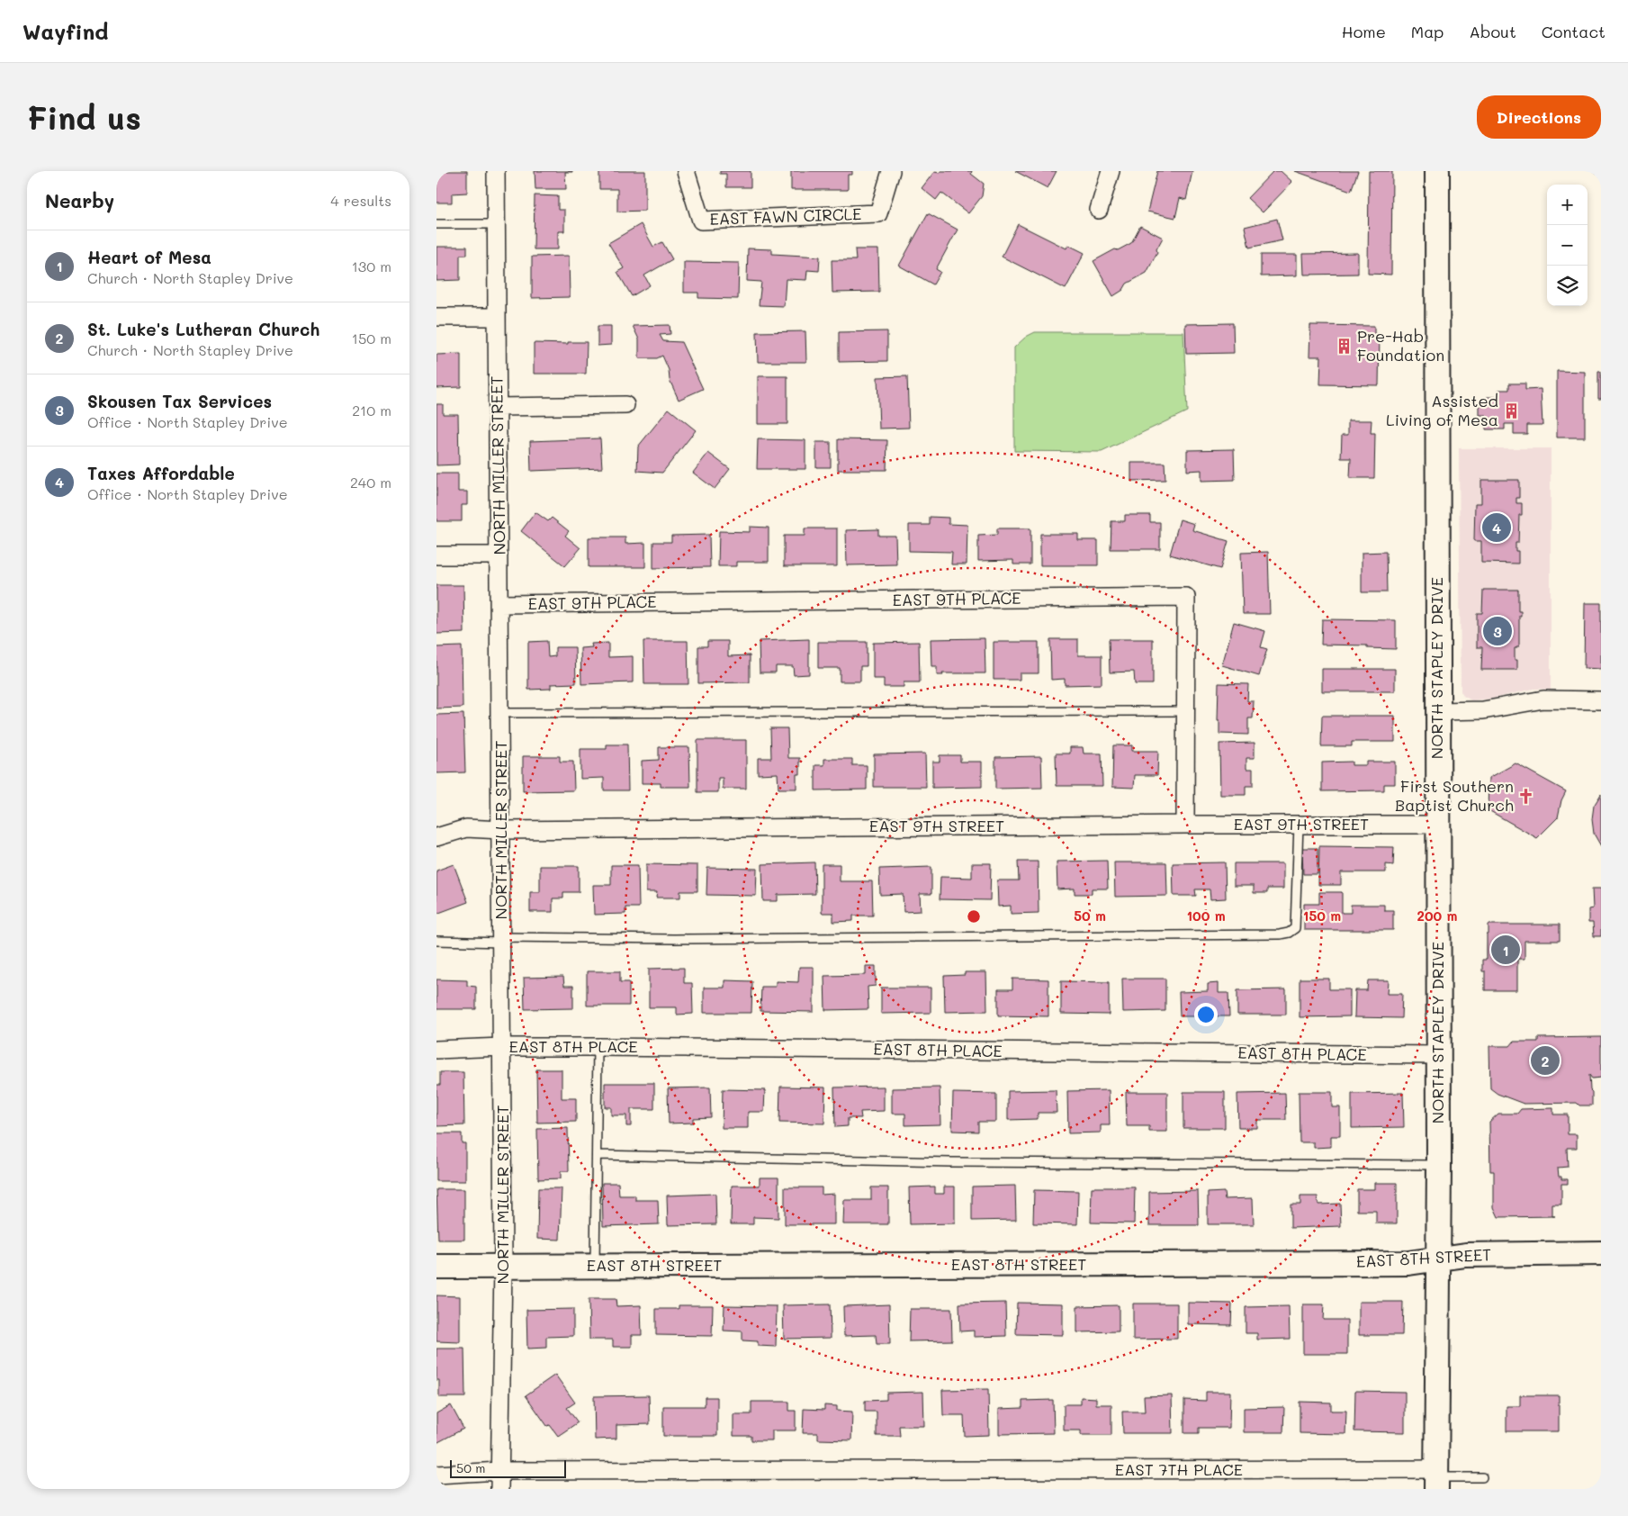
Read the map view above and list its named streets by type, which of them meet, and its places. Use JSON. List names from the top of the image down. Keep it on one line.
{"streets":{"main road":["NORTH STAPLEY DRIVE","EAST 8TH STREET"],"street":["EAST FAWN CIRCLE","NORTH MILLER STREET","EAST 9TH PLACE","EAST 9TH STREET","EAST 8TH PLACE","EAST 7TH PLACE"]},"crossings":[["NORTH MILLER STREET","EAST 9TH PLACE"],["NORTH MILLER STREET","EAST 9TH STREET"],["NORTH MILLER STREET","EAST 8TH PLACE"],["NORTH MILLER STREET","EAST 8TH STREET"],["NORTH MILLER STREET","EAST 7TH PLACE"],["EAST 9TH PLACE","EAST 9TH STREET"],["NORTH STAPLEY DRIVE","EAST 9TH STREET"],["NORTH STAPLEY DRIVE","EAST 8TH PLACE"],["NORTH STAPLEY DRIVE","EAST 8TH STREET"],["NORTH STAPLEY DRIVE","EAST 7TH PLACE"]],"places":{"building":["Pre-Hab Foundation","Assisted Living of Mesa"],"church":["First Southern Baptist Church"]},"scale_bar":"50 m","page":{"header":"Wayfind","nav":["Home","Map","About","Contact"],"buttons":"Directions","title":"Find us","heading":["Nearby","4 results"],"map_buttons":["+","−"],"list":[{"mark":"1","name":"Heart of Mesa","note":"Church · North Stapley Drive","value":"130 m"},{"mark":"2","name":"St. Luke's Lutheran Church","note":"Church · North Stapley Drive","value":"150 m"},{"mark":"3","name":"Skousen Tax Services","note":"Office · North Stapley Drive","value":"210 m"},{"mark":"4","name":"Taxes Affordable","note":"Office · North Stapley Drive","value":"240 m"}],"pins":["4","3","1","2"],"scale":"50 m"},"rings":["50 m","100 m","150 m","200 m"]}
